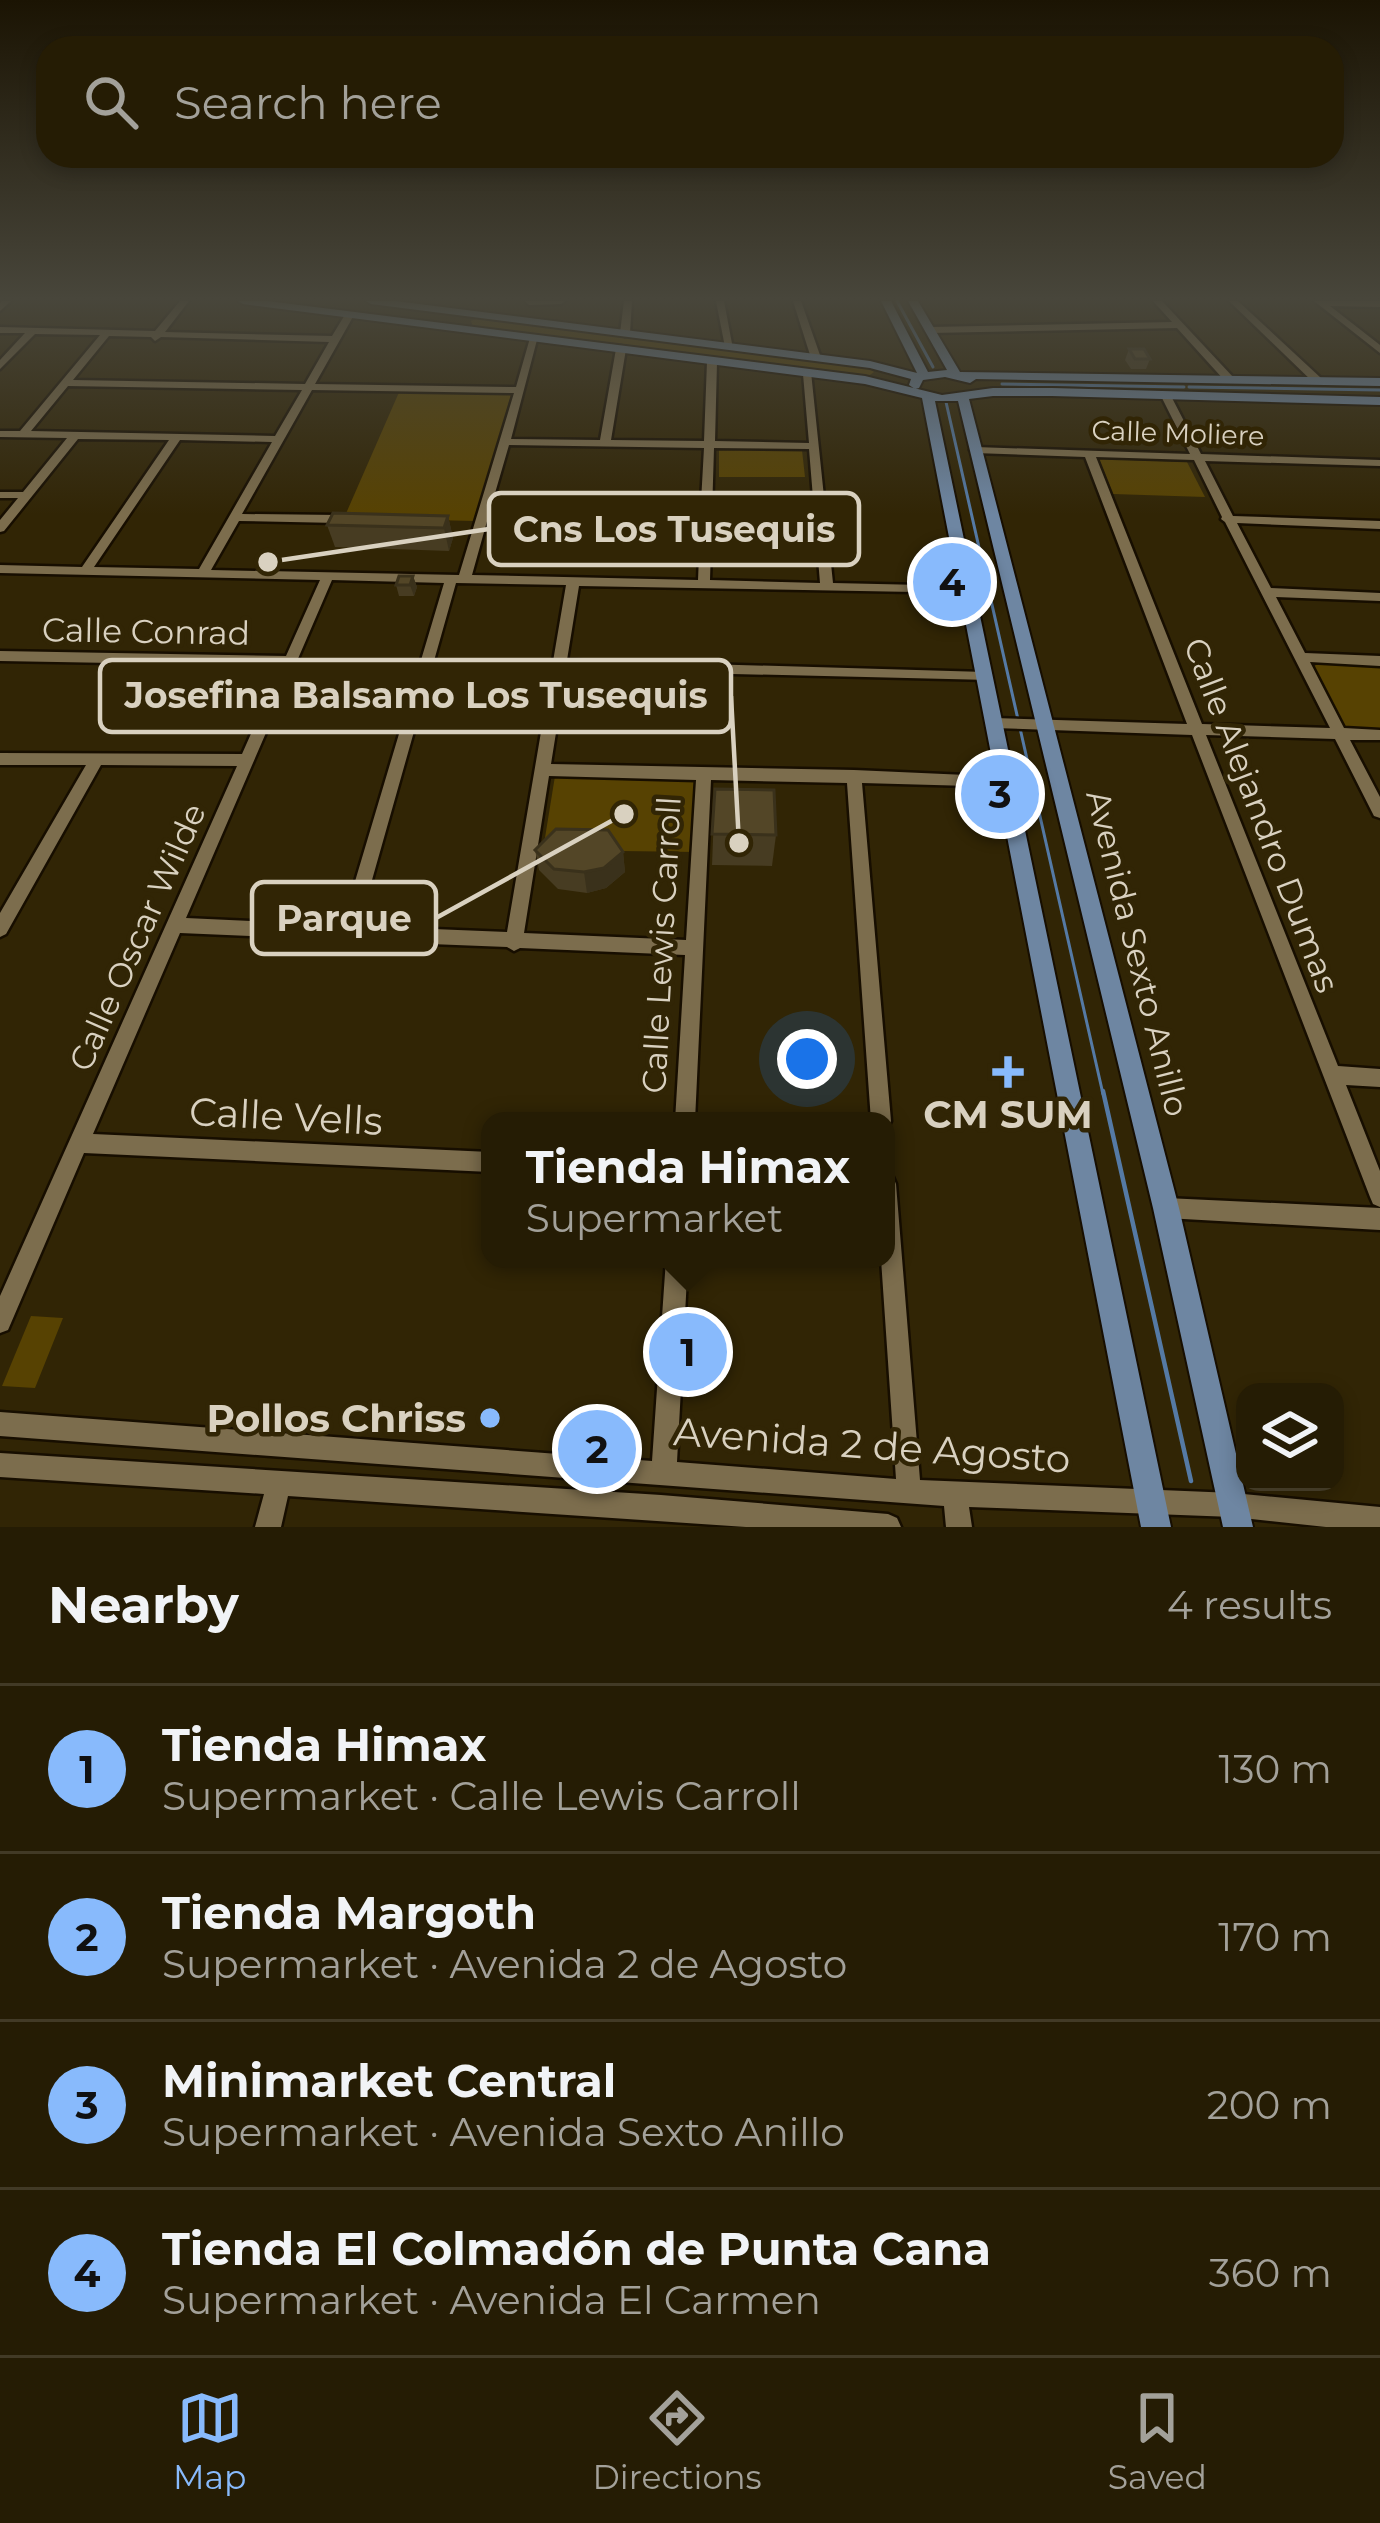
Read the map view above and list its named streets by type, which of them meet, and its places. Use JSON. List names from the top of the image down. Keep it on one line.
{"streets":{"main road":["Avenida Sexto Anillo"],"street":["Calle Moliere","Calle Conrad","Calle Alejandro Dumas","Calle Oscar Wilde","Calle Lewis Carroll","Calle Vells","Avenida 2 de Agosto"]},"crossings":[["Calle Moliere","Calle Alejandro Dumas"],["Calle Moliere","Avenida Sexto Anillo"],["Calle Conrad","Calle Oscar Wilde"],["Calle Oscar Wilde","Calle Vells"],["Avenida Sexto Anillo","Avenida 2 de Agosto"]],"places":{"other":["Cns Los Tusequis","Parque","Josefina Balsamo Los Tusequis","Pollos Chriss"],"health":["CM SUM"]},"page":{"search":"Search here","pins":["4","3","1","2"],"popup":["Tienda Himax","Supermarket"],"heading":["Nearby","4 results"],"list":[{"mark":"1","name":"Tienda Himax","note":"Supermarket · Calle Lewis Carroll","value":"130 m"},{"mark":"2","name":"Tienda Margoth","note":"Supermarket · Avenida 2 de Agosto","value":"170 m"},{"mark":"3","name":"Minimarket Central","note":"Supermarket · Avenida Sexto Anillo","value":"200 m"},{"mark":"4","name":"Tienda El Colmadón de Punta Cana","note":"Supermarket · Avenida El Carmen","value":"360 m"}],"nav":["Map","Directions","Saved"]}}
